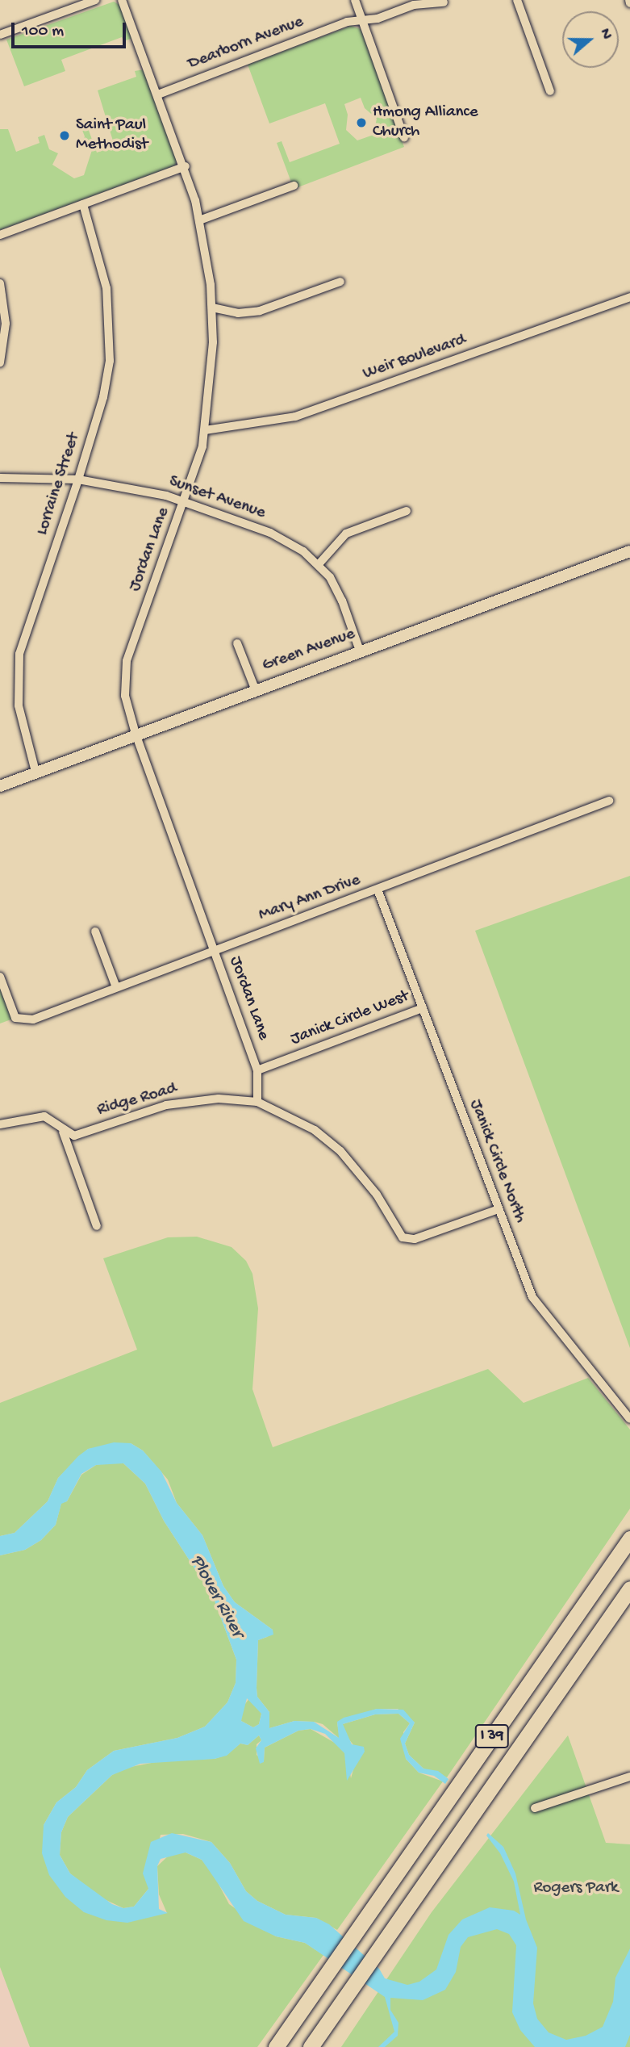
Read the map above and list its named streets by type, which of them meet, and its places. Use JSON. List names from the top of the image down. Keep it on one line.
{"streets":{"highway":["I 39"],"street":["Dearborn Avenue","Weir Boulevard","Lorraine Street","Sunset Avenue","Jordan Lane","Green Avenue","Mary Ann Drive","Janick Circle West","Ridge Road","Janick Circle North"]},"crossings":[["Dearborn Avenue","Jordan Lane"],["Weir Boulevard","Jordan Lane"],["Lorraine Street","Sunset Avenue"],["Lorraine Street","Green Avenue"],["Sunset Avenue","Jordan Lane"],["Sunset Avenue","Green Avenue"],["Jordan Lane","Green Avenue"],["Jordan Lane","Mary Ann Drive"],["Jordan Lane","Janick Circle West"],["Jordan Lane","Ridge Road"],["Mary Ann Drive","Janick Circle North"],["Janick Circle West","Janick Circle North"],["Ridge Road","Janick Circle North"]],"water":["Plover River"],"parks":["Rogers Park"],"places":["Hmong Alliance Church","Saint Paul Methodist"],"scale_bar":"100 m","north":"right"}
